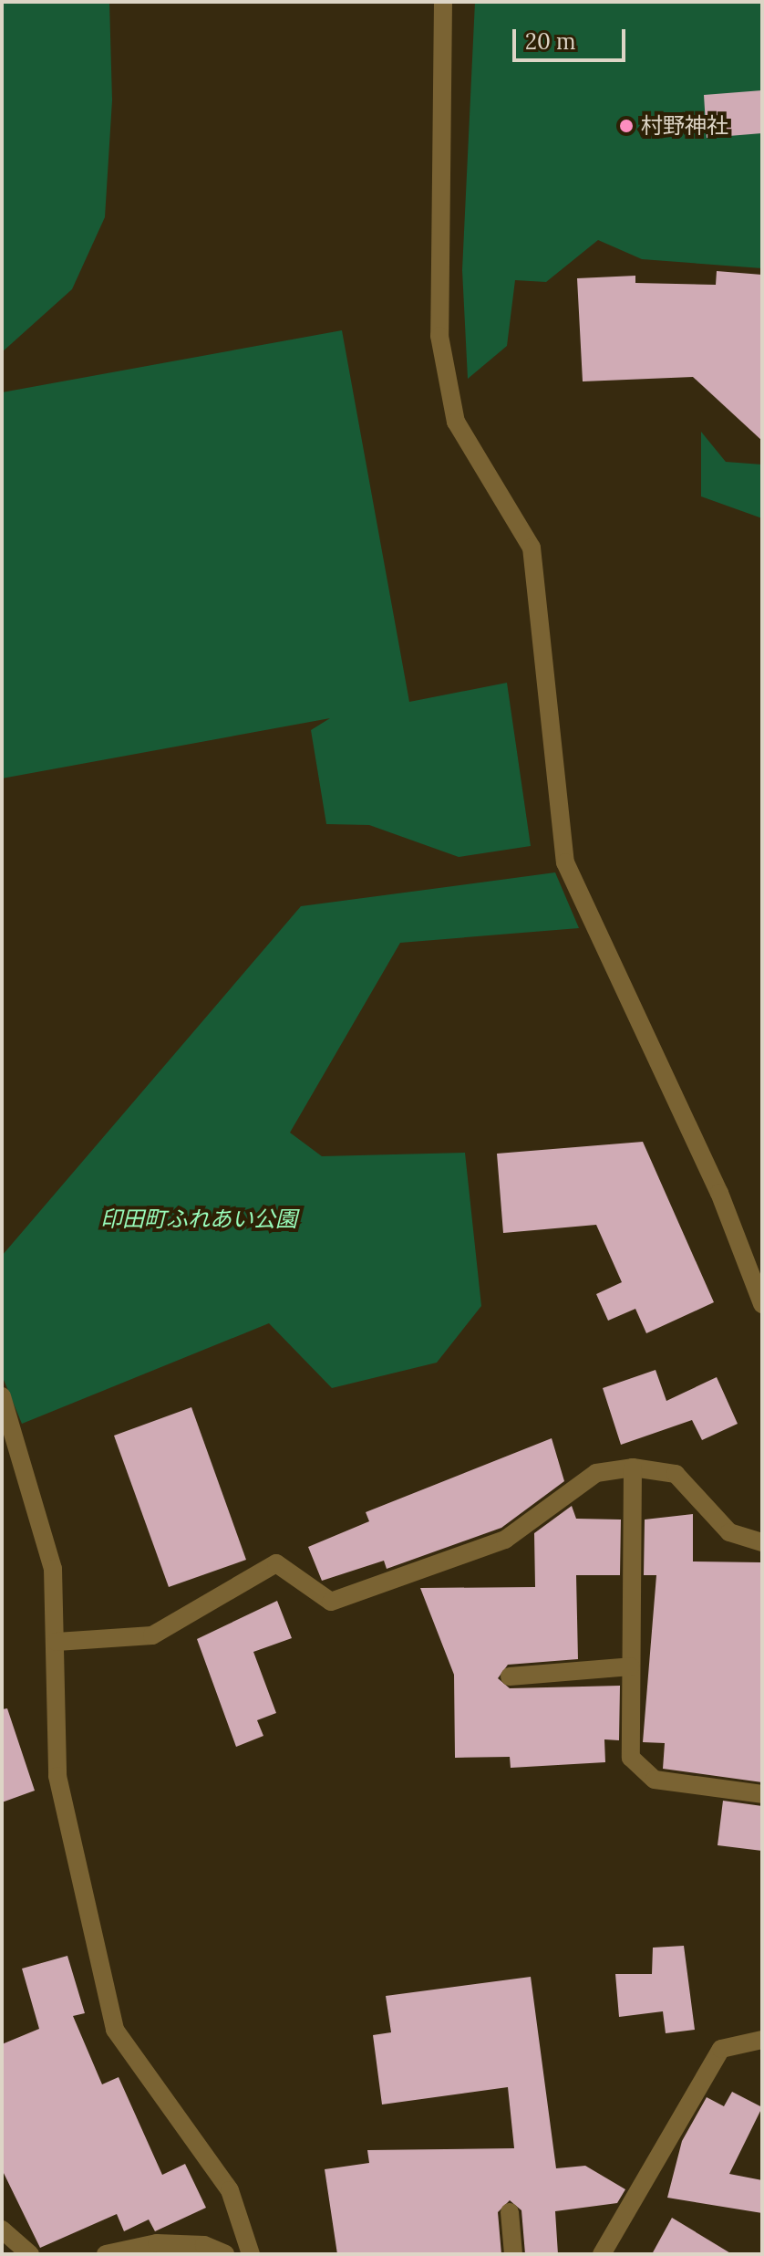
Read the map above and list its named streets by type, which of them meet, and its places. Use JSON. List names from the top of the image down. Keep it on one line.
{"parks":["印田町ふれあい公園"],"places":["村野神社"],"scale_bar":"20 m"}
